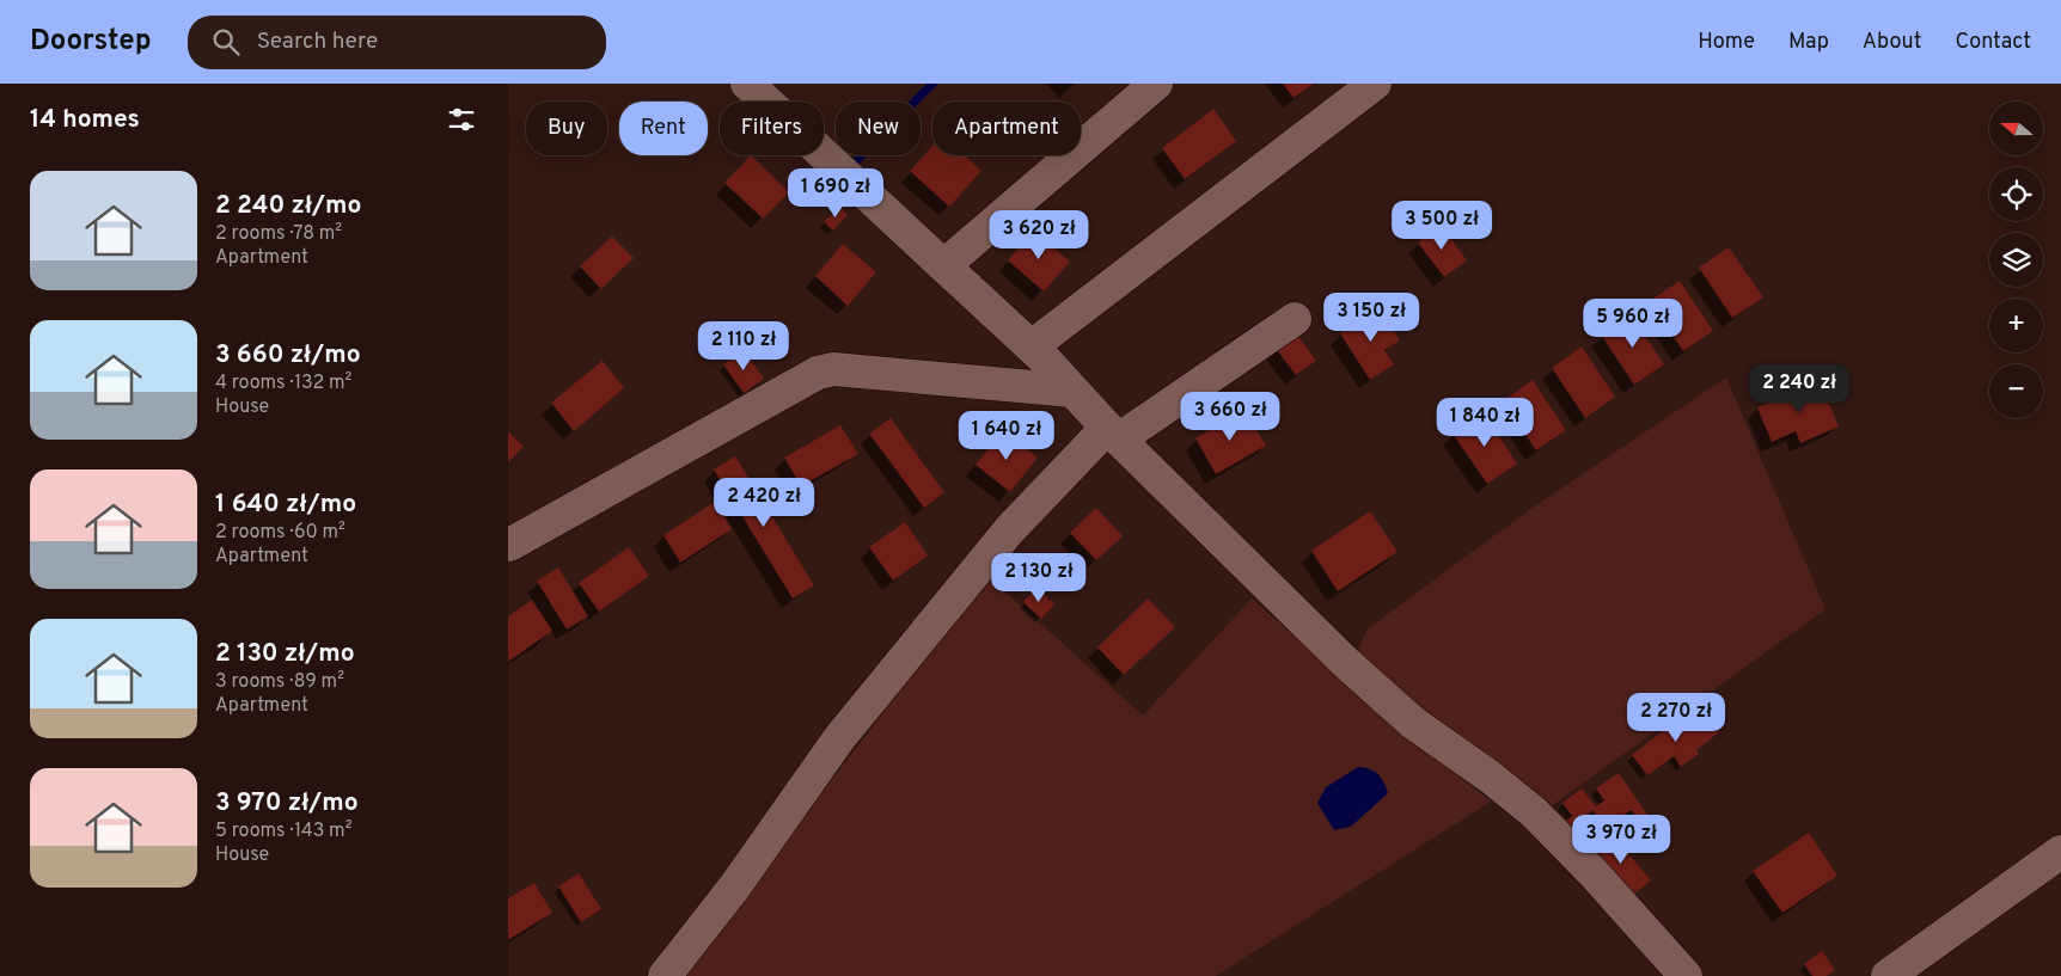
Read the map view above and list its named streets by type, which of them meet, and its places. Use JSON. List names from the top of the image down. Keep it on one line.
{"north":"left","page":{"header":"Doorstep","search":"Search here","nav":["Home","Map","About","Contact"],"heading":"14 homes","map_buttons":["+","−"],"chip":["Buy","Rent","Filters","New","Apartment"],"list":[{"name":"2 240 zł/mo","note":"2 rooms · 78 m² · Apartment"},{"name":"3 660 zł/mo","note":"4 rooms · 132 m² · House"},{"name":"1 640 zł/mo","note":"2 rooms · 60 m² · Apartment"},{"name":"2 130 zł/mo","note":"3 rooms · 89 m² · Apartment"},{"name":"3 970 zł/mo","note":"5 rooms · 143 m² · House"}],"price":["1 690 zł","3 500 zł","3 620 zł","3 150 zł","5 960 zł","2 110 zł","2 240 zł","3 660 zł","1 840 zł","1 640 zł","2 420 zł","2 130 zł","2 270 zł","3 970 zł"]}}
